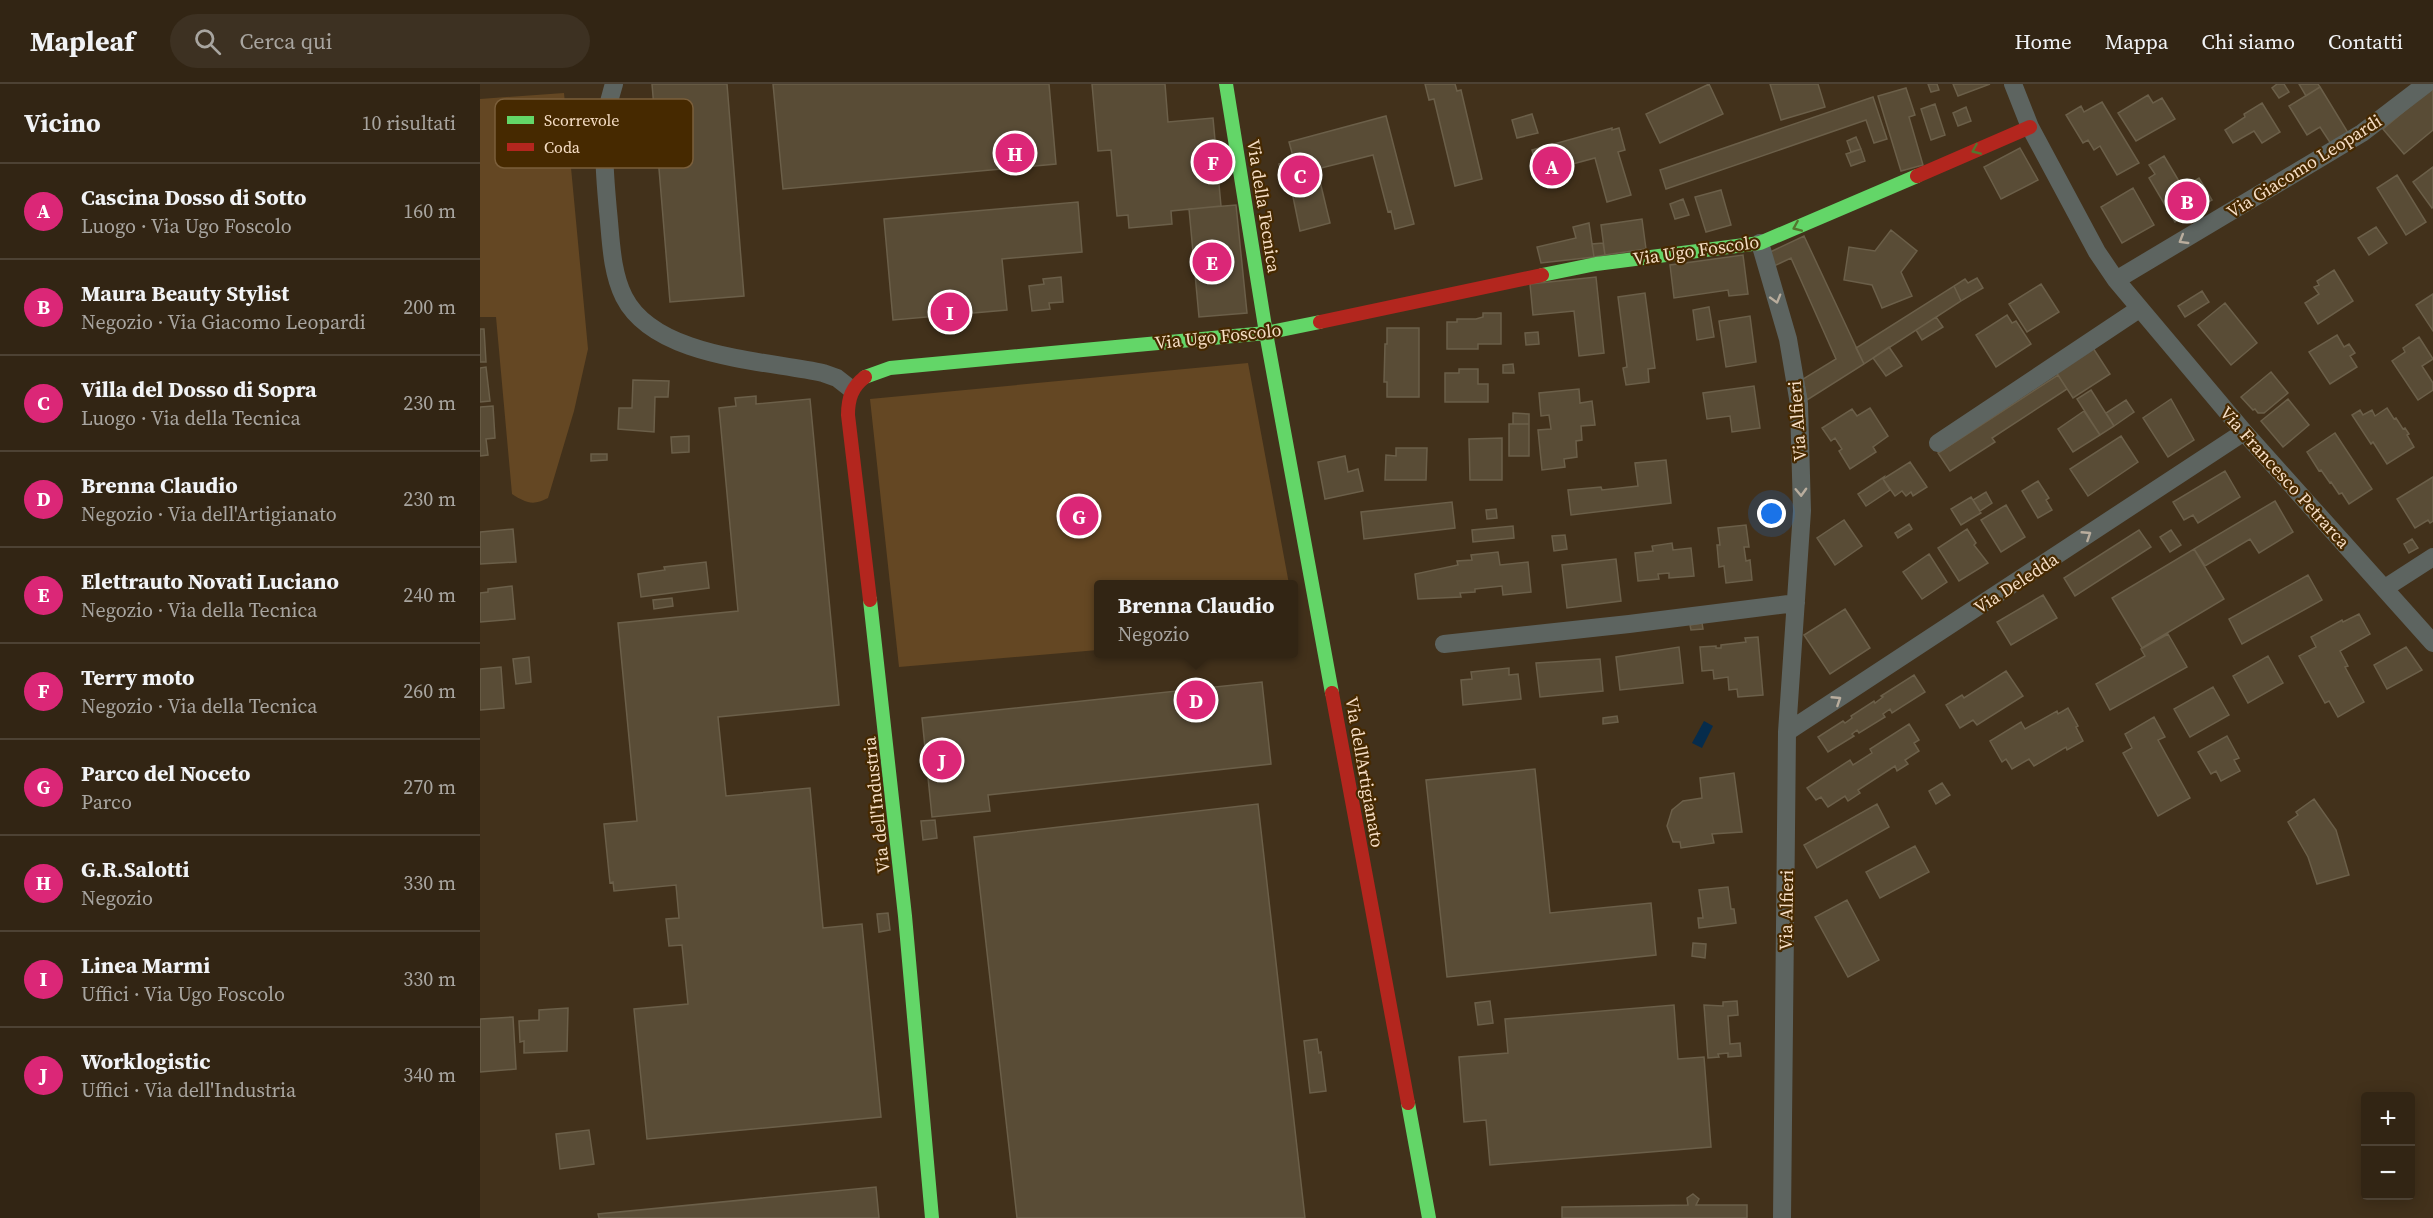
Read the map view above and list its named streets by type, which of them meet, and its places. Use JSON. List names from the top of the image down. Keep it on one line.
{"streets":{"street":["Via Giacomo Leopardi","Via della Tecnica","Via Ugo Foscolo","Via Alfieri","Via Francesco Petrarca","Via Deledda","Via dell'Artigianato","Via dell'Industria"]},"crossings":[["Via Giacomo Leopardi","Via Francesco Petrarca"],["Via della Tecnica","Via Ugo Foscolo"],["Via della Tecnica","Via dell'Artigianato"],["Via Ugo Foscolo","Via Alfieri"],["Via Ugo Foscolo","Via Francesco Petrarca"],["Via Ugo Foscolo","Via dell'Artigianato"],["Via Ugo Foscolo","Via dell'Industria"],["Via Alfieri","Via Deledda"],["Via Francesco Petrarca","Via Deledda"]],"one_way":["Via Giacomo Leopardi","Via Alfieri"],"legend":["Scorrevole","Coda"],"page":{"header":"Mapleaf","search":"Cerca qui","nav":["Home","Mappa","Chi siamo","Contatti"],"heading":["Vicino","10 risultati"],"pins":["H","F","A","C","B","E","I","G","D","J"],"list":[{"mark":"A","name":"Cascina Dosso di Sotto","note":"Luogo · Via Ugo Foscolo","value":"160 m"},{"mark":"B","name":"Maura Beauty Stylist","note":"Negozio · Via Giacomo Leopardi","value":"200 m"},{"mark":"C","name":"Villa del Dosso di Sopra","note":"Luogo · Via della Tecnica","value":"230 m"},{"mark":"D","name":"Brenna Claudio","note":"Negozio · Via dell'Artigianato","value":"230 m"},{"mark":"E","name":"Elettrauto Novati Luciano","note":"Negozio · Via della Tecnica","value":"240 m"},{"mark":"F","name":"Terry moto","note":"Negozio · Via della Tecnica","value":"260 m"},{"mark":"G","name":"Parco del Noceto","note":"Parco","value":"270 m"},{"mark":"H","name":"G.R.Salotti","note":"Negozio","value":"330 m"},{"mark":"I","name":"Linea Marmi","note":"Uffici · Via Ugo Foscolo","value":"330 m"},{"mark":"J","name":"Worklogistic","note":"Uffici · Via dell'Industria","value":"340 m"}],"popup":["Brenna Claudio","Negozio"],"map_buttons":["+","−"]}}
